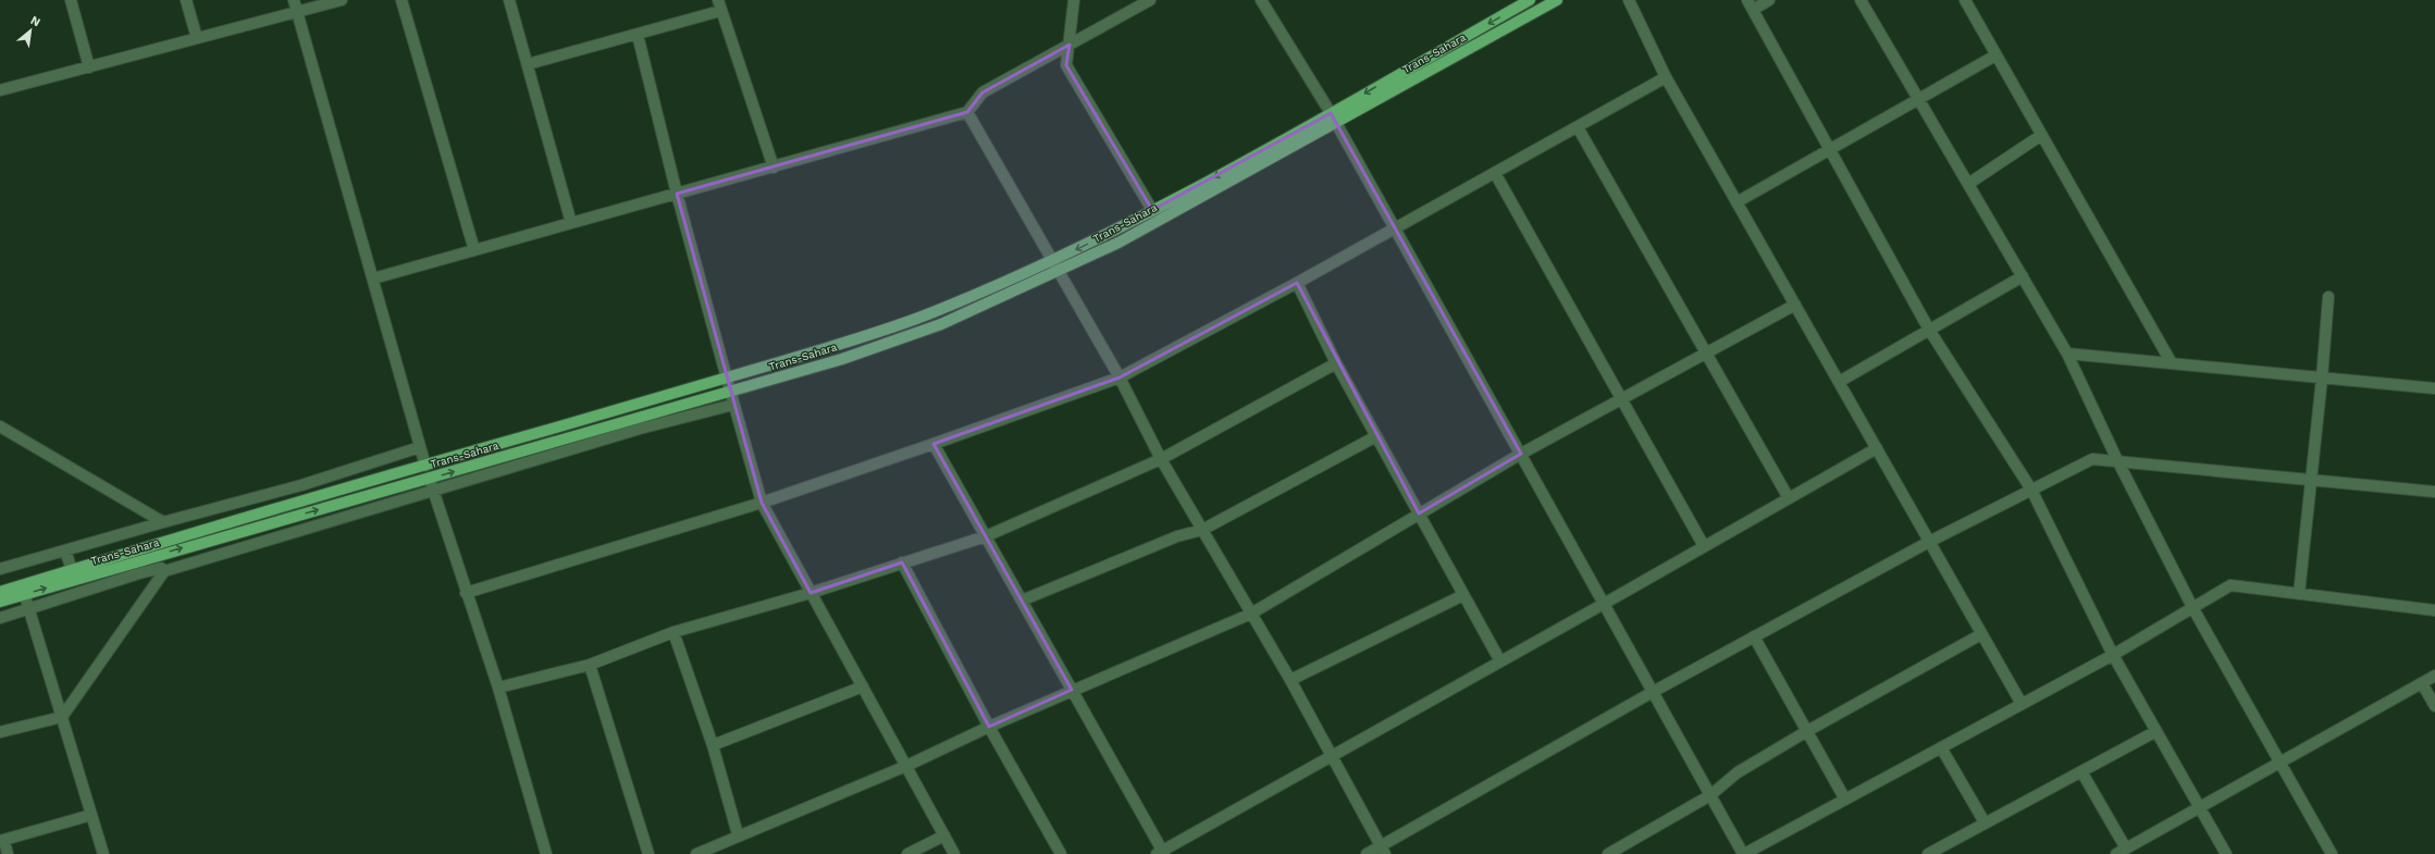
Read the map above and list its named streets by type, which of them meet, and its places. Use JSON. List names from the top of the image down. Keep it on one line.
{"streets":{"main road":["Trans-Sahara"]},"north":"top right"}
